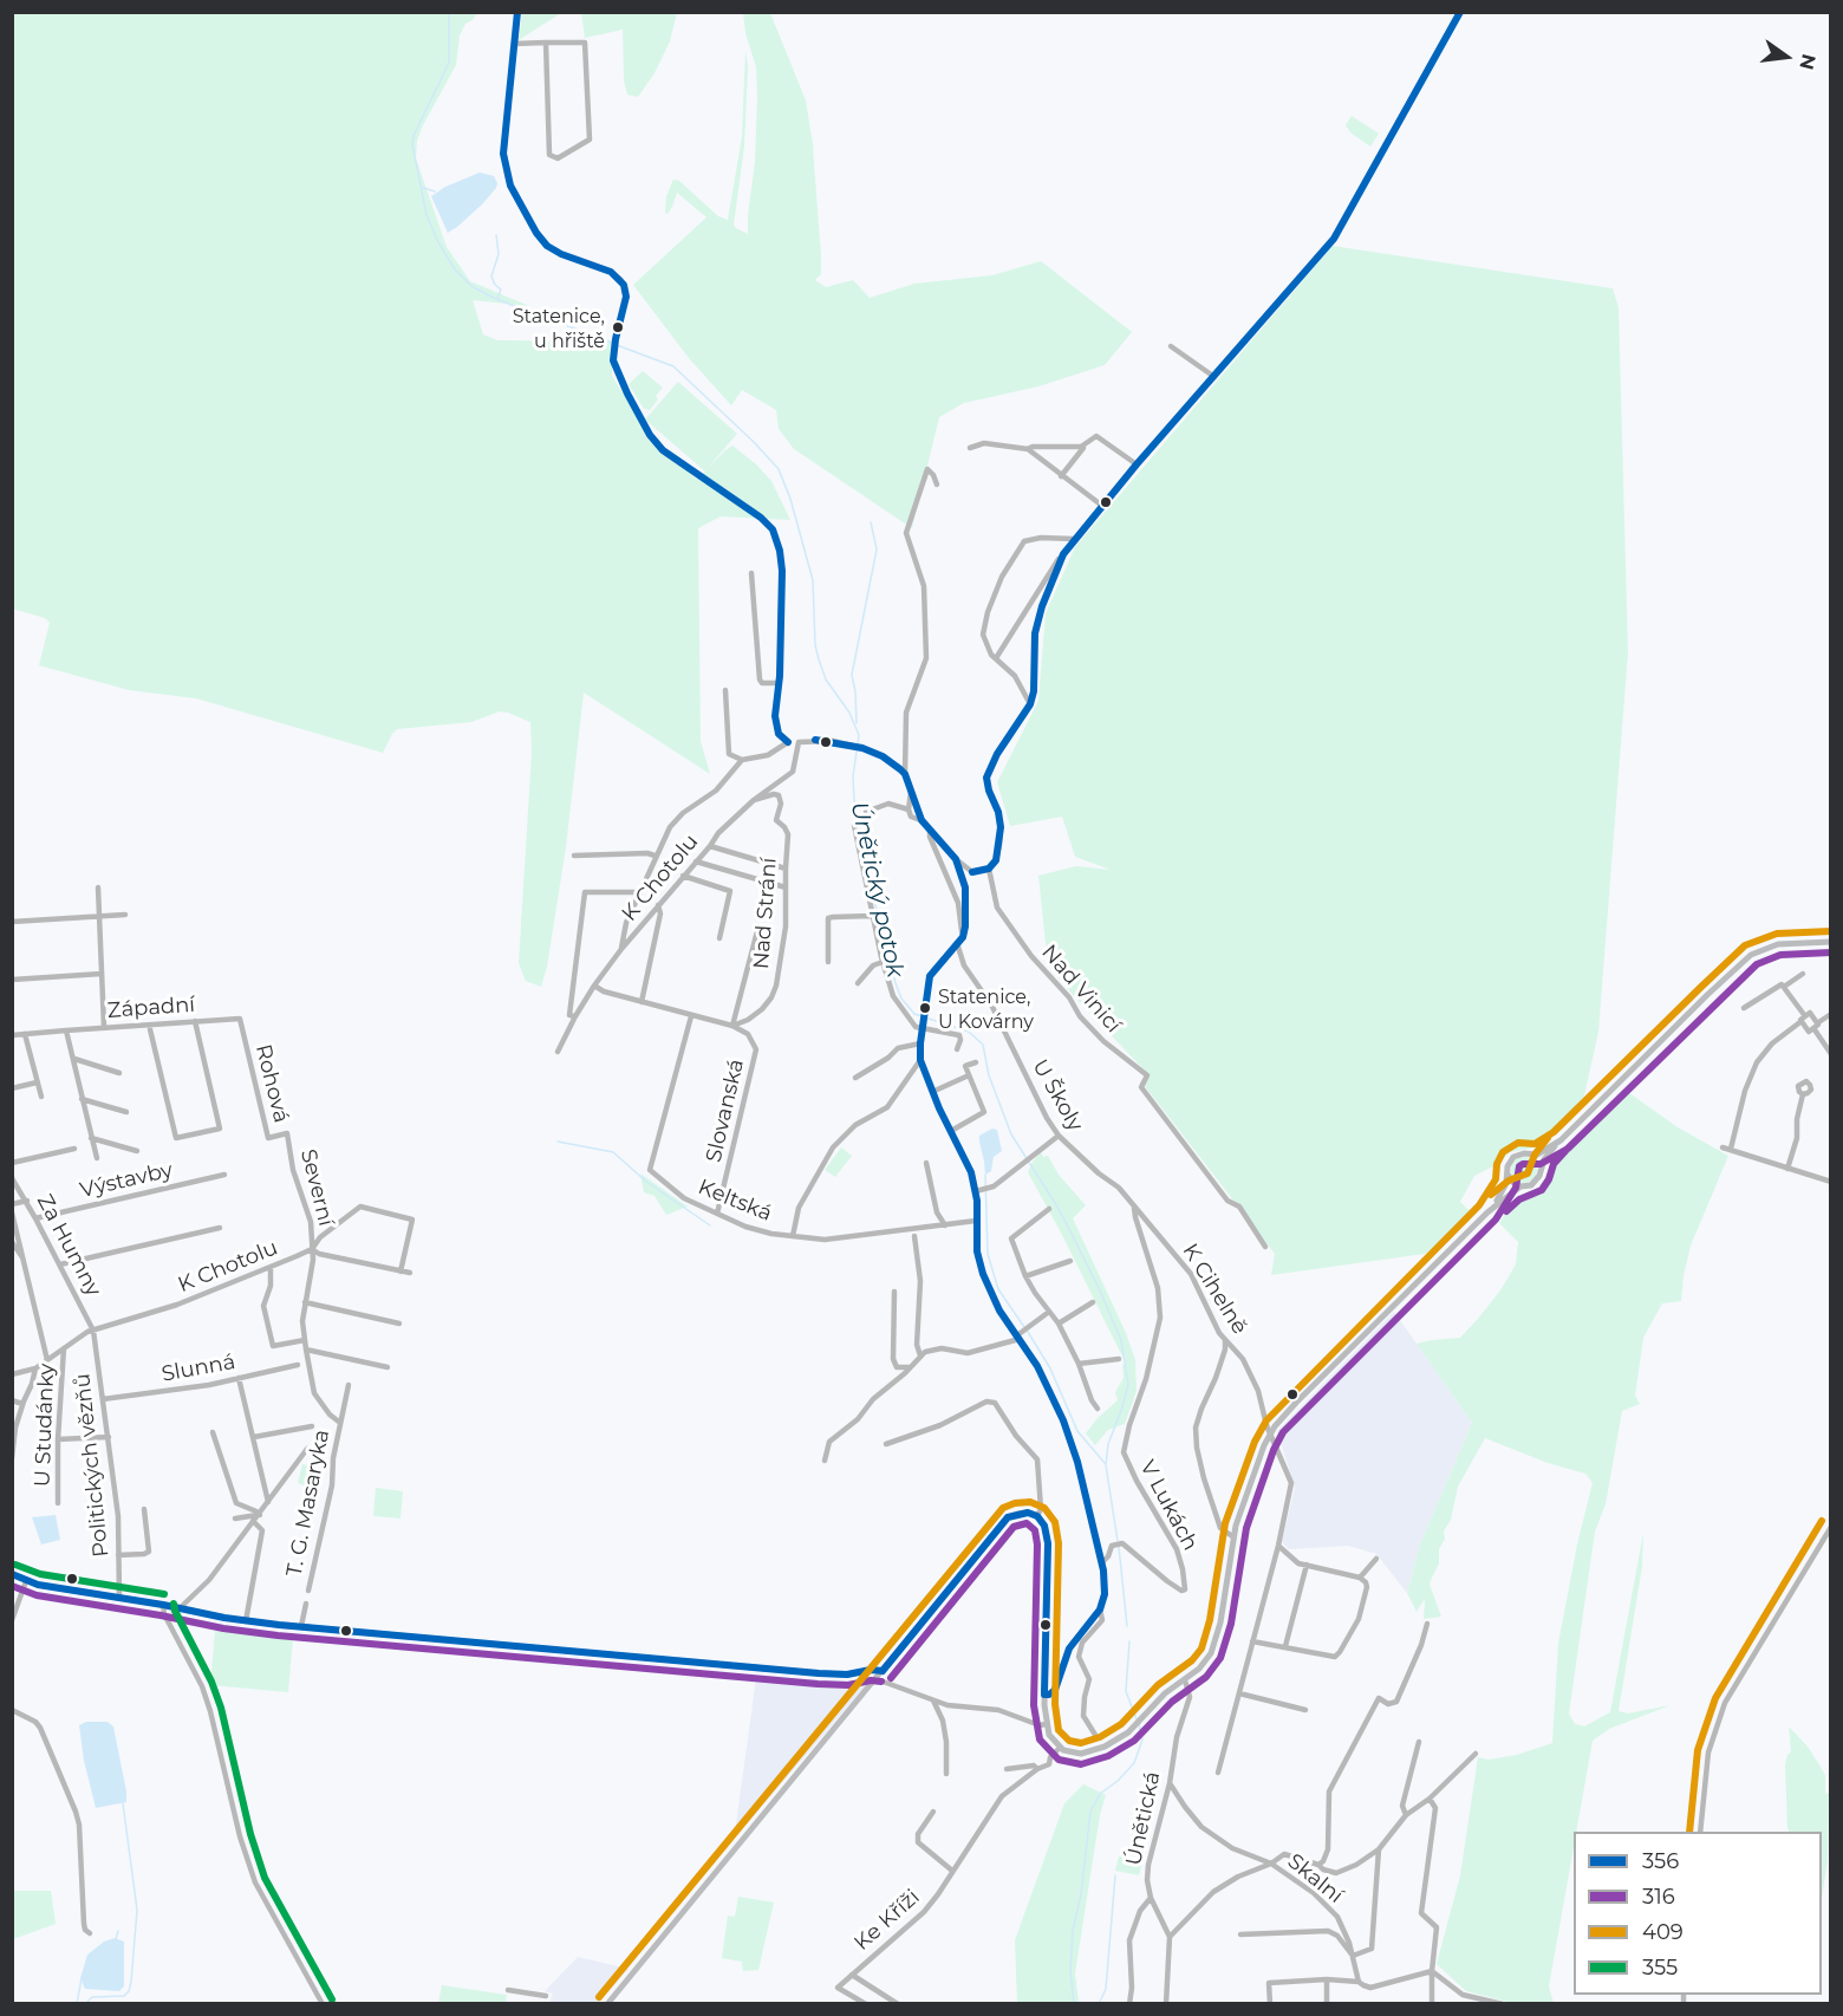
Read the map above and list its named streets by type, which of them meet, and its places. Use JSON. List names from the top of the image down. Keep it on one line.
{"streets":{"street":["K Chotolu","Nad Strání","Nad Vinicí","Západní","Rohová","U Školy","Slovanská","Výstavby","Severní","Keltská","Za Humny","K Cihelně","Slunná","U Studánky","Politických vězňů","T. G. Masaryka","V Lukách","Únětická","Skalní","Ke Kříži"]},"crossings":[["K Chotolu","Nad Strání"],["K Chotolu","Slovanská"],["K Chotolu","Severní"],["K Chotolu","Keltská"],["K Chotolu","Za Humny"],["K Chotolu","U Studánky"],["K Chotolu","Politických vězňů"],["K Chotolu","T. G. Masaryka"],["Nad Strání","Slovanská"],["Nad Strání","Keltská"],["Západní","Rohová"],["Rohová","Severní"],["U Školy","K Cihelně"],["U Školy","V Lukách"],["Slovanská","Keltská"],["Výstavby","Za Humny"],["Severní","T. G. Masaryka"],["Za Humny","Politických vězňů"],["K Cihelně","V Lukách"],["Slunná","Politických vězňů"],["Únětická","Skalní"]],"water":["Únětický potok"],"places":["Statenice, u hřiště","Statenice, U Kovárny"],"lines":["transit line 356","transit line 409","transit line 316","transit line 355"],"legend":["356","316","409","355"],"north":"right"}
